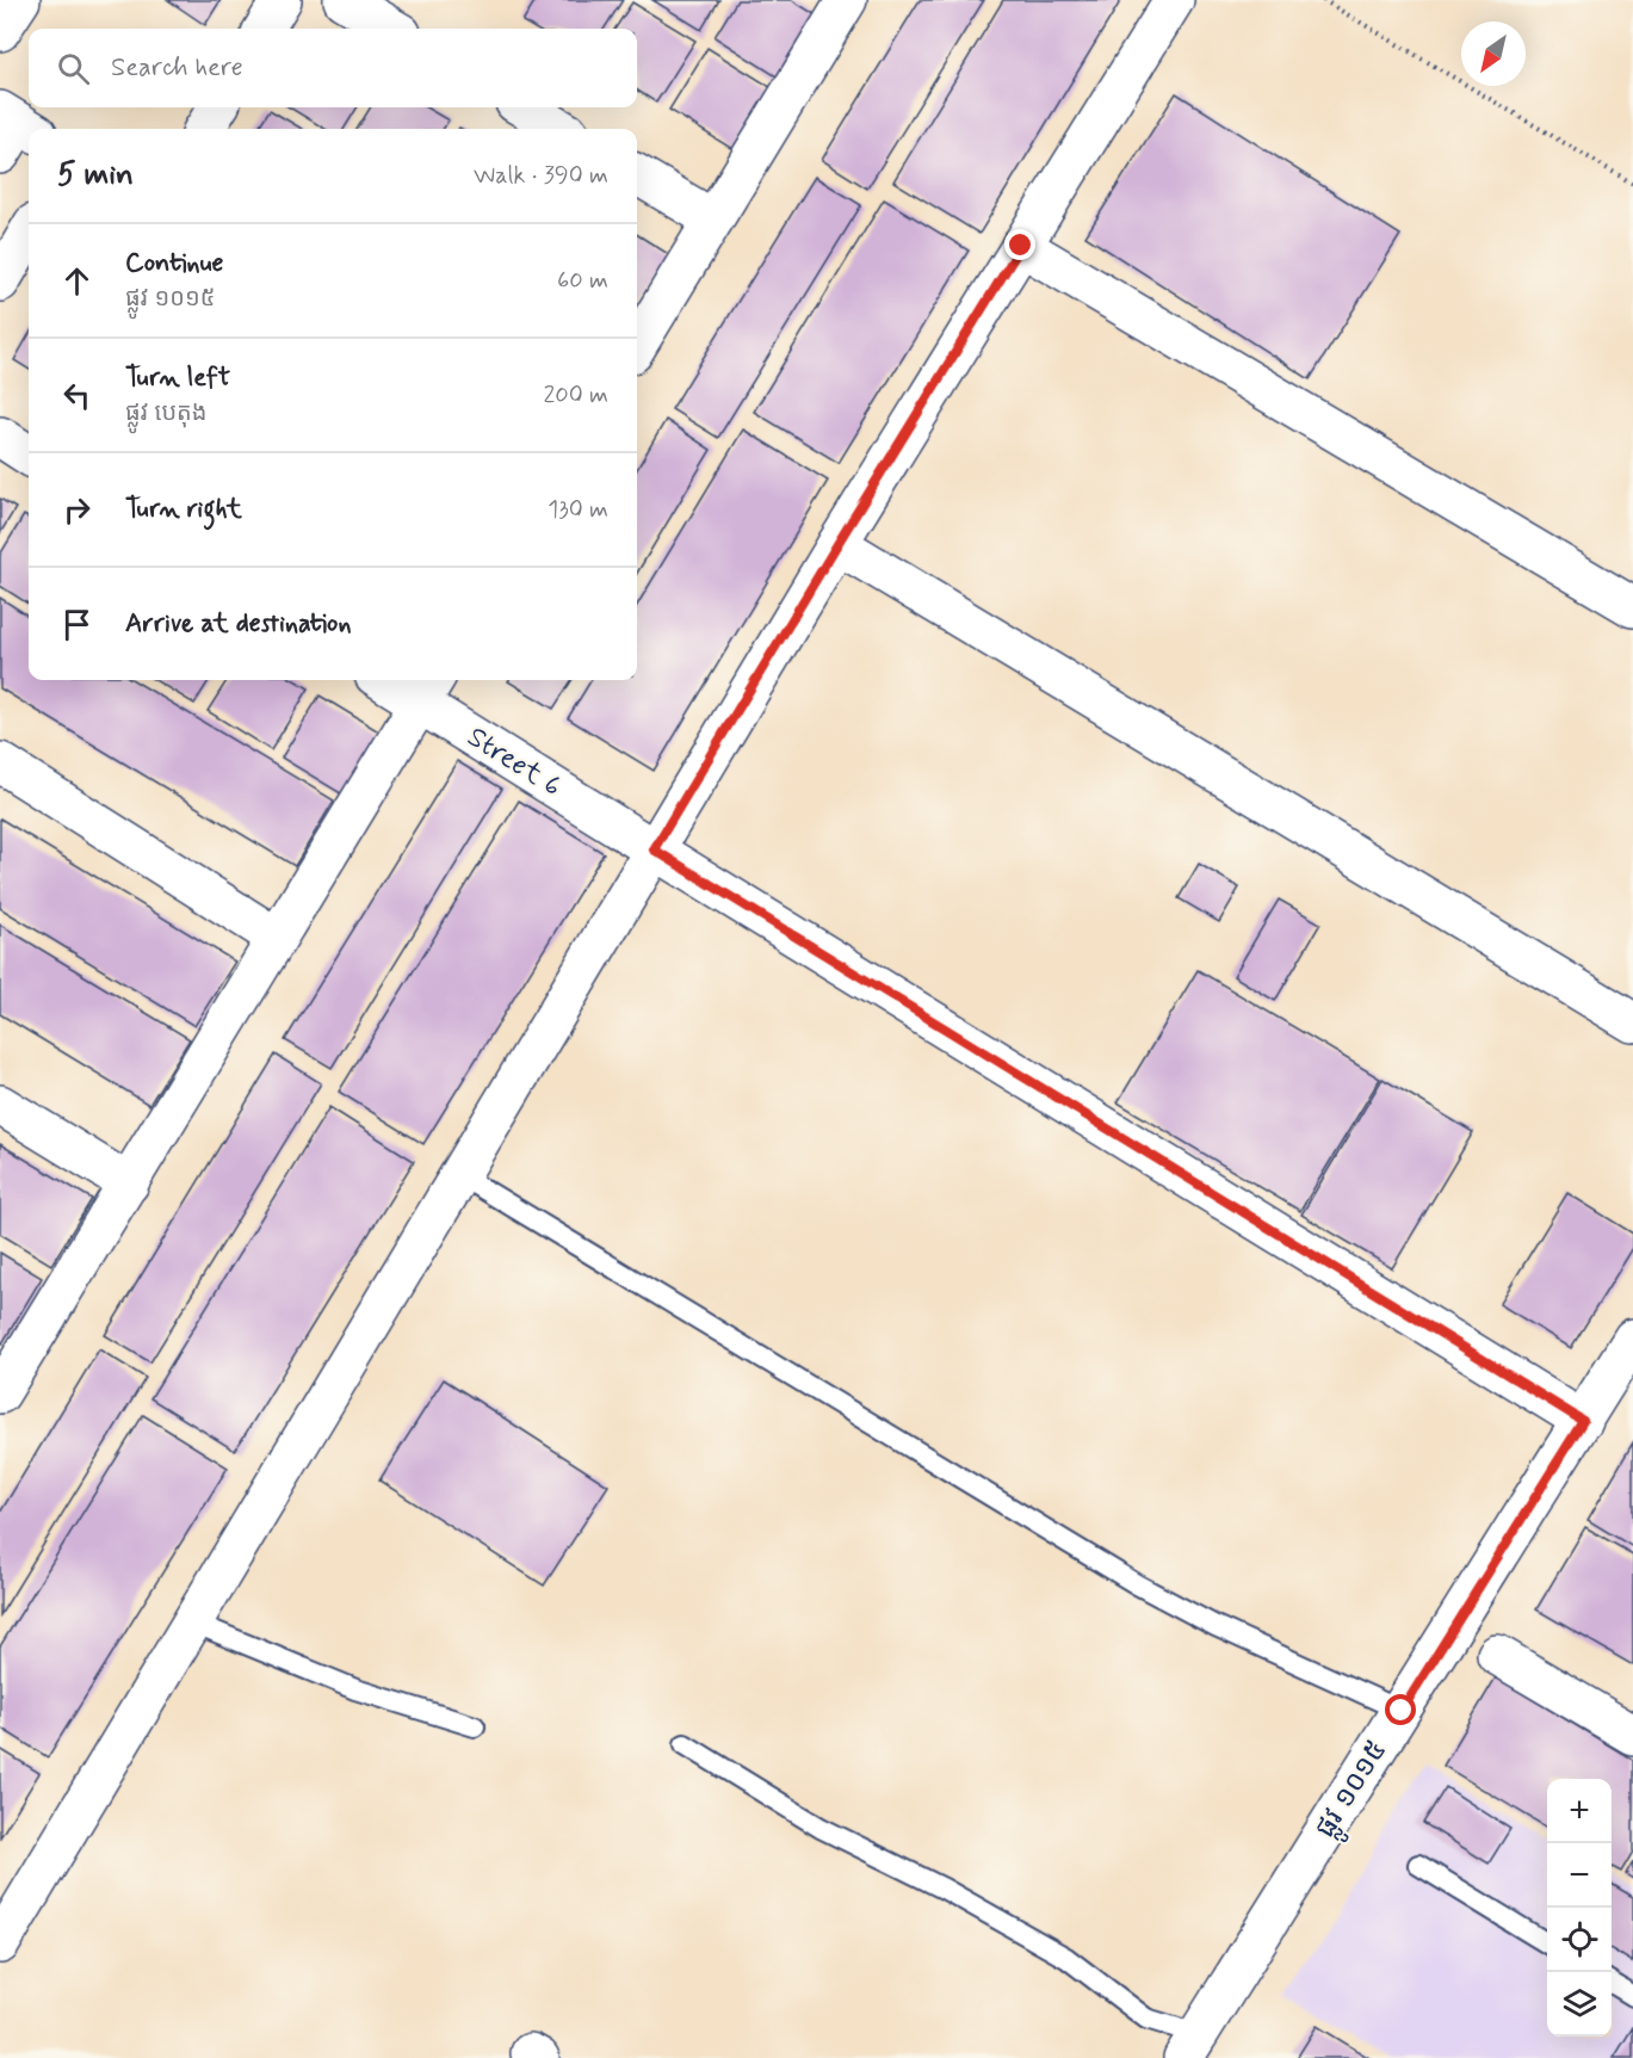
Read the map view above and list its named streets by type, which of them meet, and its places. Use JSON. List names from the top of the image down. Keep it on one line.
{"streets":{"street":["Street 6","ផ្លូវ ១០១៥"]},"crossings":[["Street 6","ផ្លូវ ១០១៥"]],"north":"bottom left","page":{"search":"Search here","heading":["5 min","Walk · 390 m"],"list":[["Continue","ផ្លូវ ១០១៥","60 m"],["Turn left","ផ្លូវ បេតុង","200 m"],["Turn right","130 m"],"Arrive at destination"],"map_buttons":["+","−"]}}
